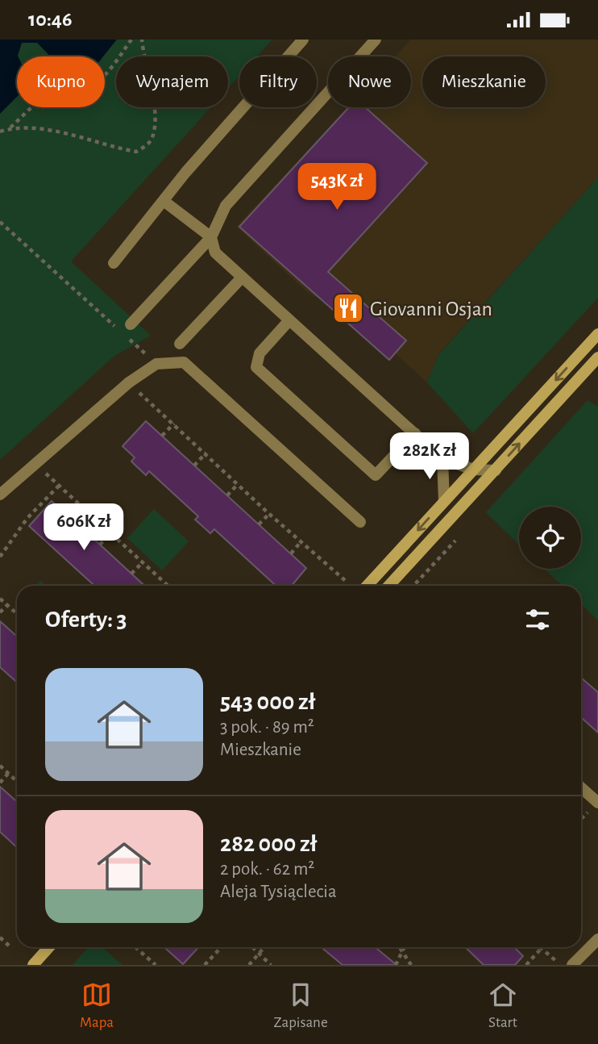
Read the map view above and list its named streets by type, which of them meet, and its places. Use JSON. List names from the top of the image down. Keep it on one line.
{"places":{"restaurant":["Giovanni Osjan"]},"page":{"status":"10:46","chip":["Kupno","Wynajem","Filtry","Nowe","Mieszkanie"],"price":["543K zł","282K zł","606K zł"],"heading":"Oferty: 3","list":[{"name":"543 000 zł","note":"3 pok. · 89 m² · Mieszkanie"},{"name":"282 000 zł","note":"2 pok. · 62 m² · Aleja Tysiąclecia"}],"tabs":["Mapa","Zapisane","Start"]}}
